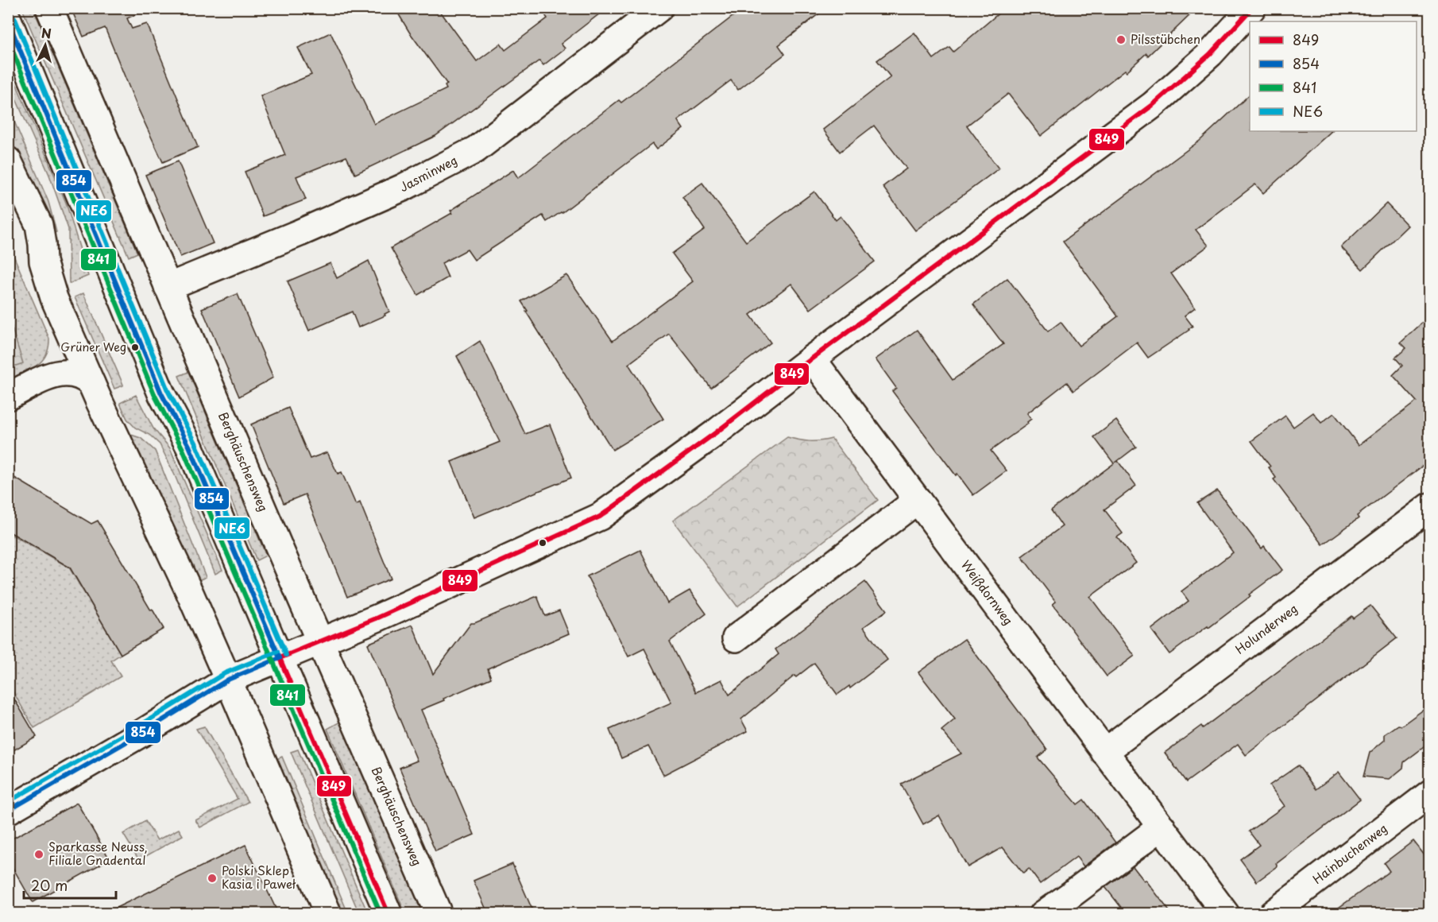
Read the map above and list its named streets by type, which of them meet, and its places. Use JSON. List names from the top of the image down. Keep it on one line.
{"streets":{"street":["Jasminweg","Berghäuschensweg","Weißdornweg","Holunderweg","Hainbuchenweg"]},"crossings":[["Jasminweg","Berghäuschensweg"],["Weißdornweg","Holunderweg"]],"places":["Pilsstübchen","Grüner Weg","Sparkasse Neuss, Filiale Gnadental","Polski Sklep Kasia i Paweł"],"lines":["transit line 849","transit line NE6","transit line 854","transit line 841"],"legend":["849","854","841","NE6"],"scale_bar":"20 m","north":"top"}
